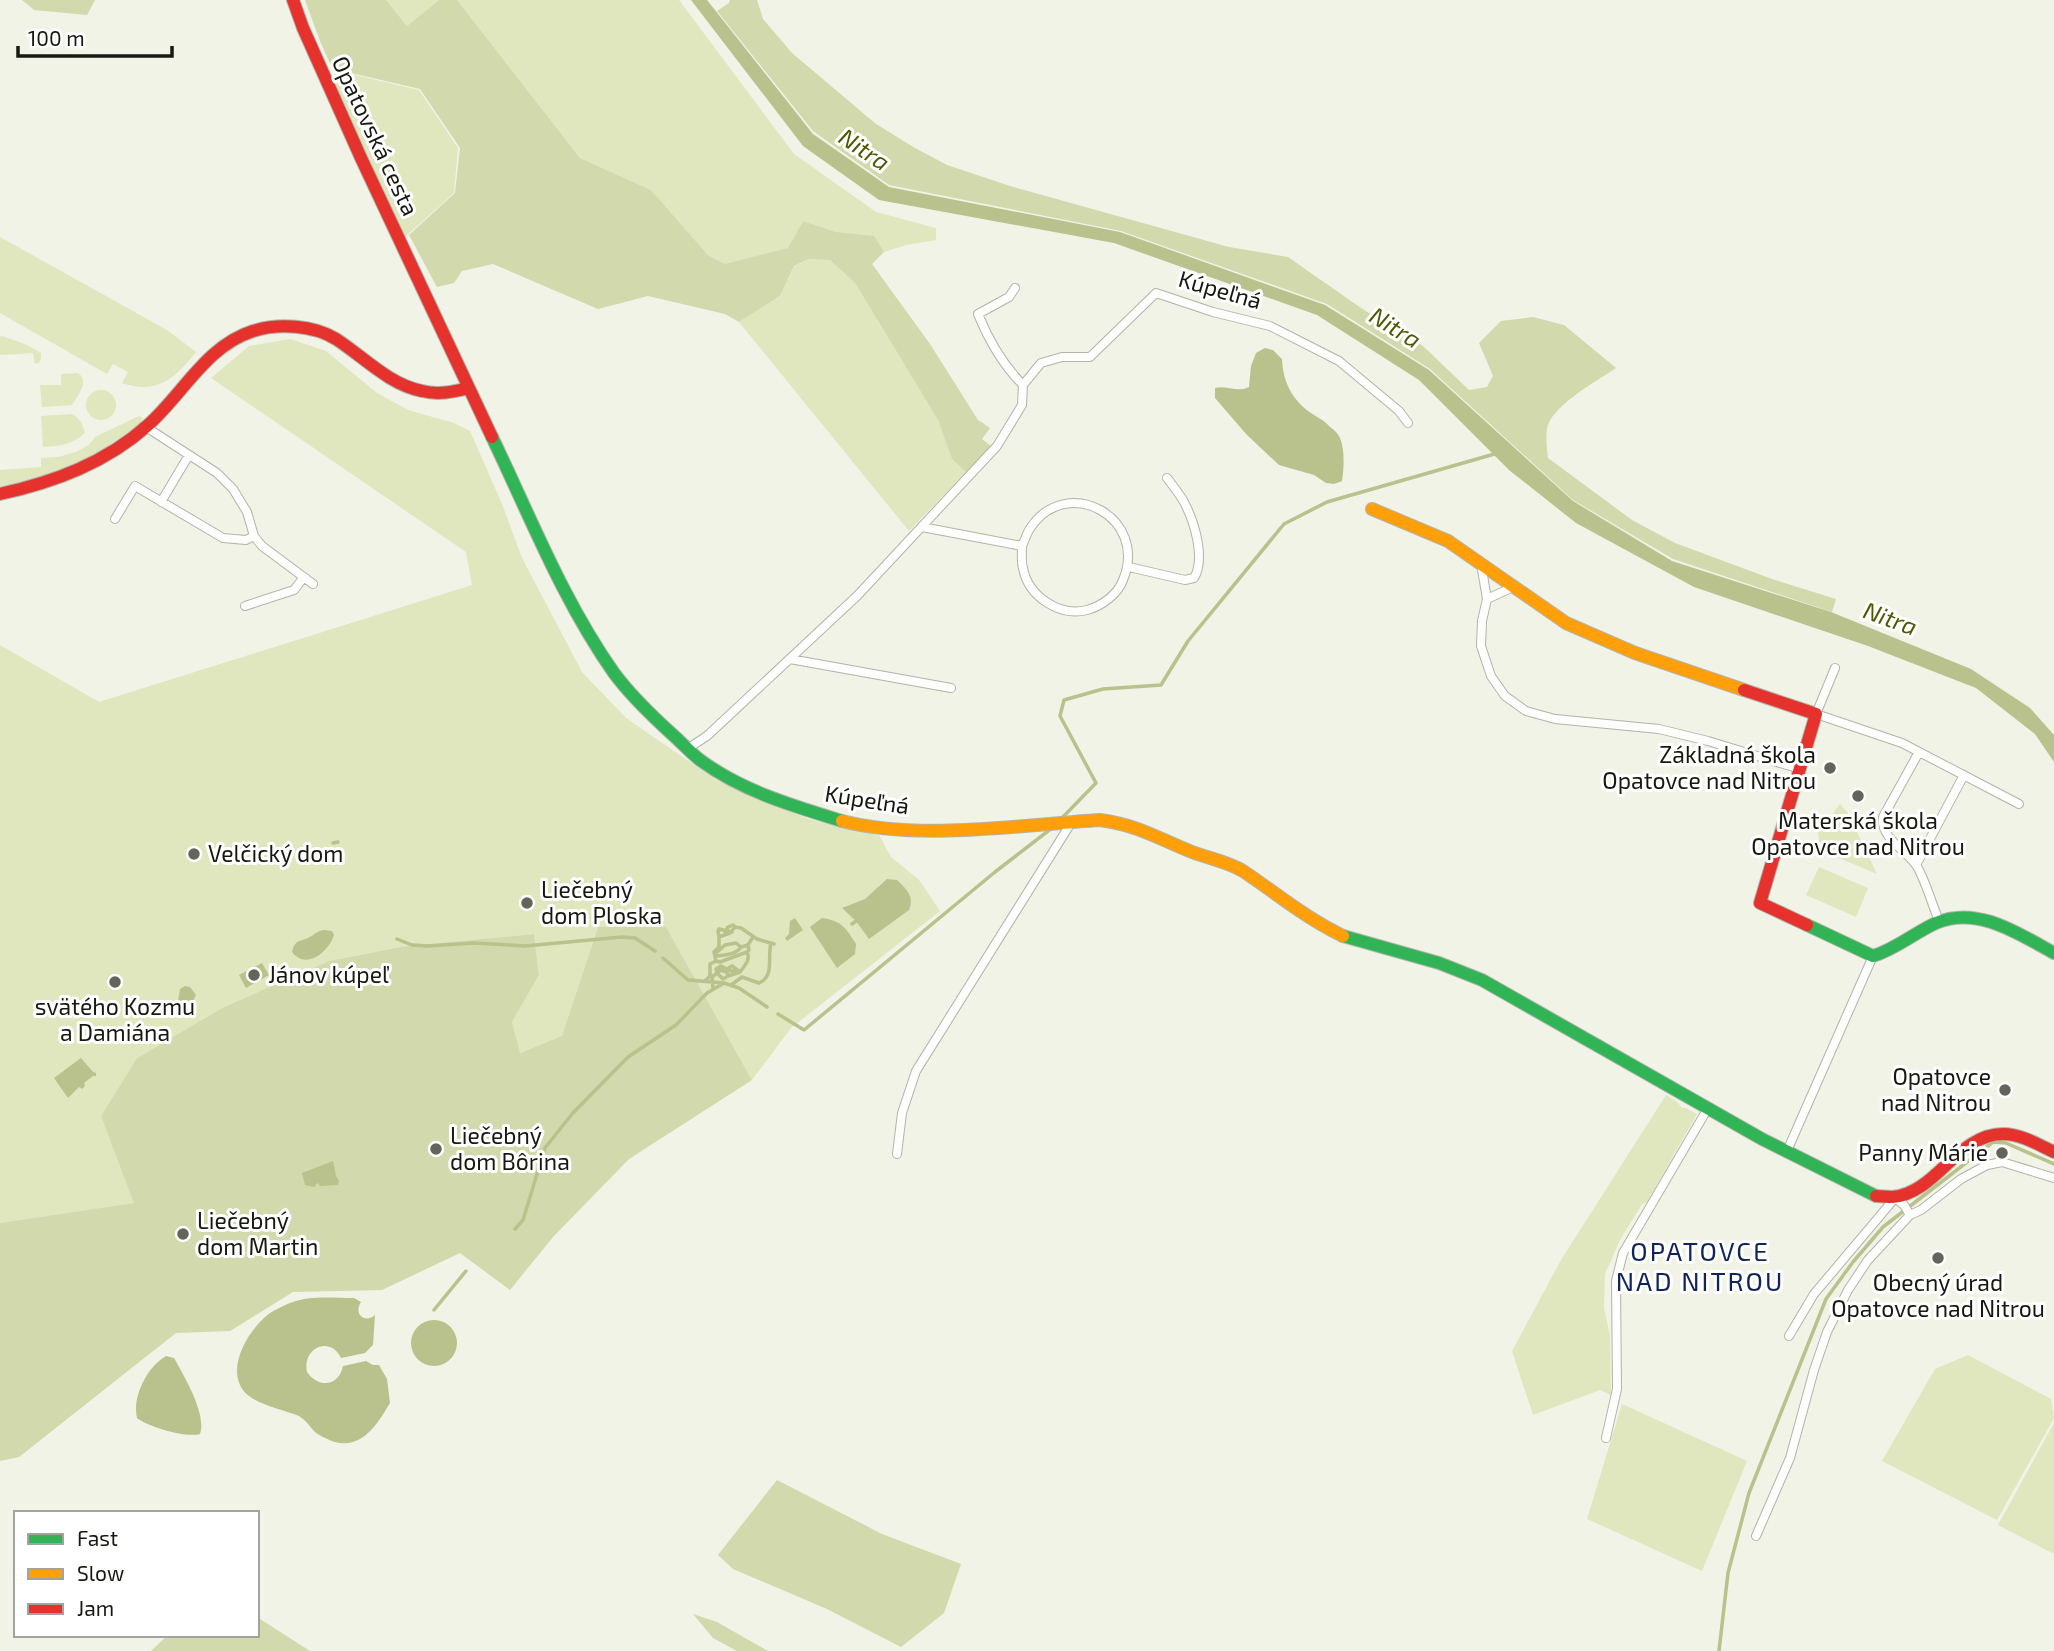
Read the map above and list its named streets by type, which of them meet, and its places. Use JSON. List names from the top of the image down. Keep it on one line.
{"streets":{"street":["Opatovská cesta","Kúpeľná"]},"crossings":[["Opatovská cesta","Kúpeľná"]],"districts":["OPATOVCE NAD NITROU"],"water":["Nitra"],"places":["Základná škola Opatovce nad Nitrou","Materská škola Opatovce nad Nitrou","Velčický dom","Liečebný dom Ploska","Jánov kúpeľ","svätého Kozmu a Damiána","Opatovce nad Nitrou","Liečebný dom Bôrina","Panny Márie","Liečebný dom Martin","Obecný úrad Opatovce nad Nitrou"],"legend":["Fast","Slow","Jam"],"scale_bar":"100 m"}
